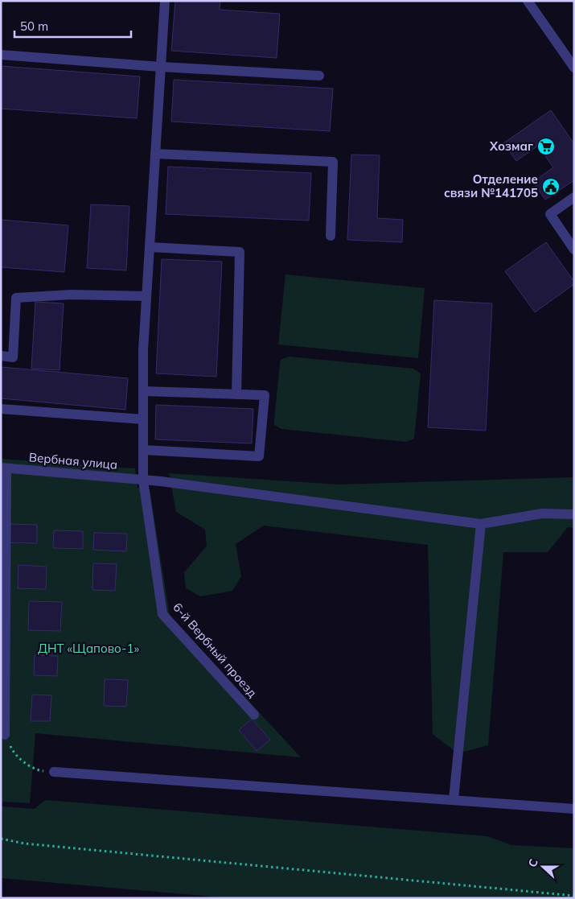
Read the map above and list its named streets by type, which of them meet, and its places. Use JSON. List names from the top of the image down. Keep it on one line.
{"streets":{"street":["Вербная улица","6-й Вербный проезд"]},"crossings":[["Вербная улица","6-й Вербный проезд"]],"parks":["ДНТ «Щапово-1»"],"places":{"supermarket":["Хозмаг"],"public building":["Отделение связи №141705"]},"scale_bar":"50 m","north":"left"}
